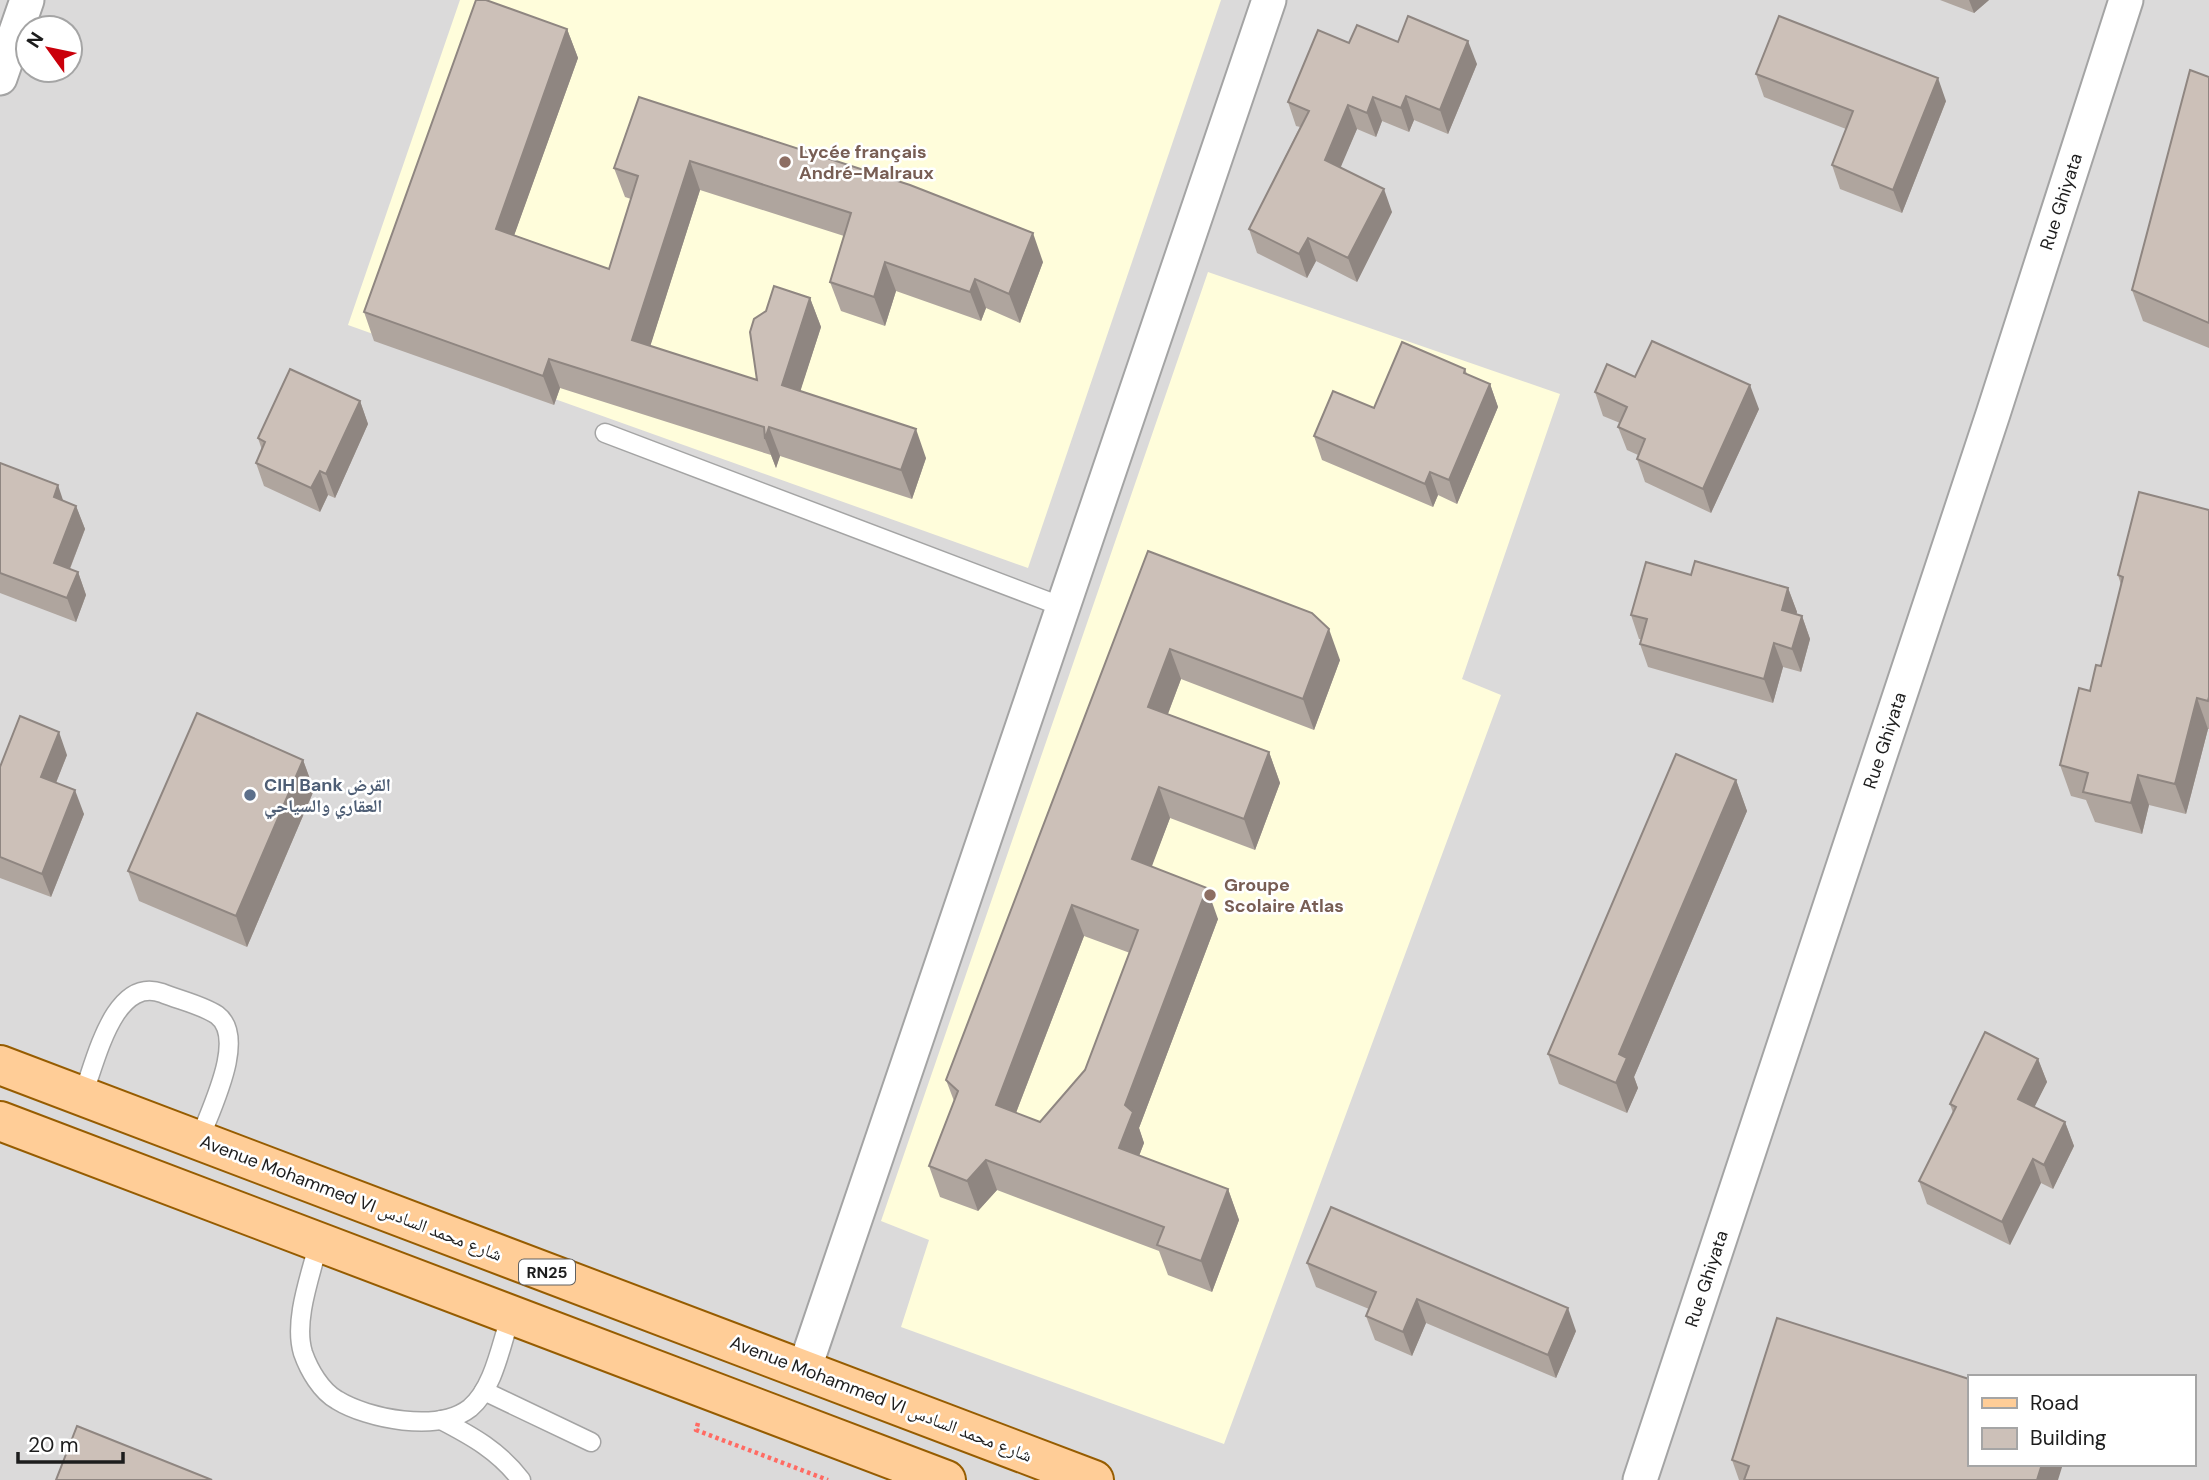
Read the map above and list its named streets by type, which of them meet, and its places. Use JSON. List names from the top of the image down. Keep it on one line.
{"streets":{"main road":["Avenue Mohammed VI شارع محمد السادس","RN25"],"street":["Rue Ghiyata"]},"places":["Lycée français André-Malraux","CIH Bank القرض العقاري والسياحي","Groupe Scolaire Atlas"],"legend":["Road","Building"],"scale_bar":"20 m","north":"top left"}
